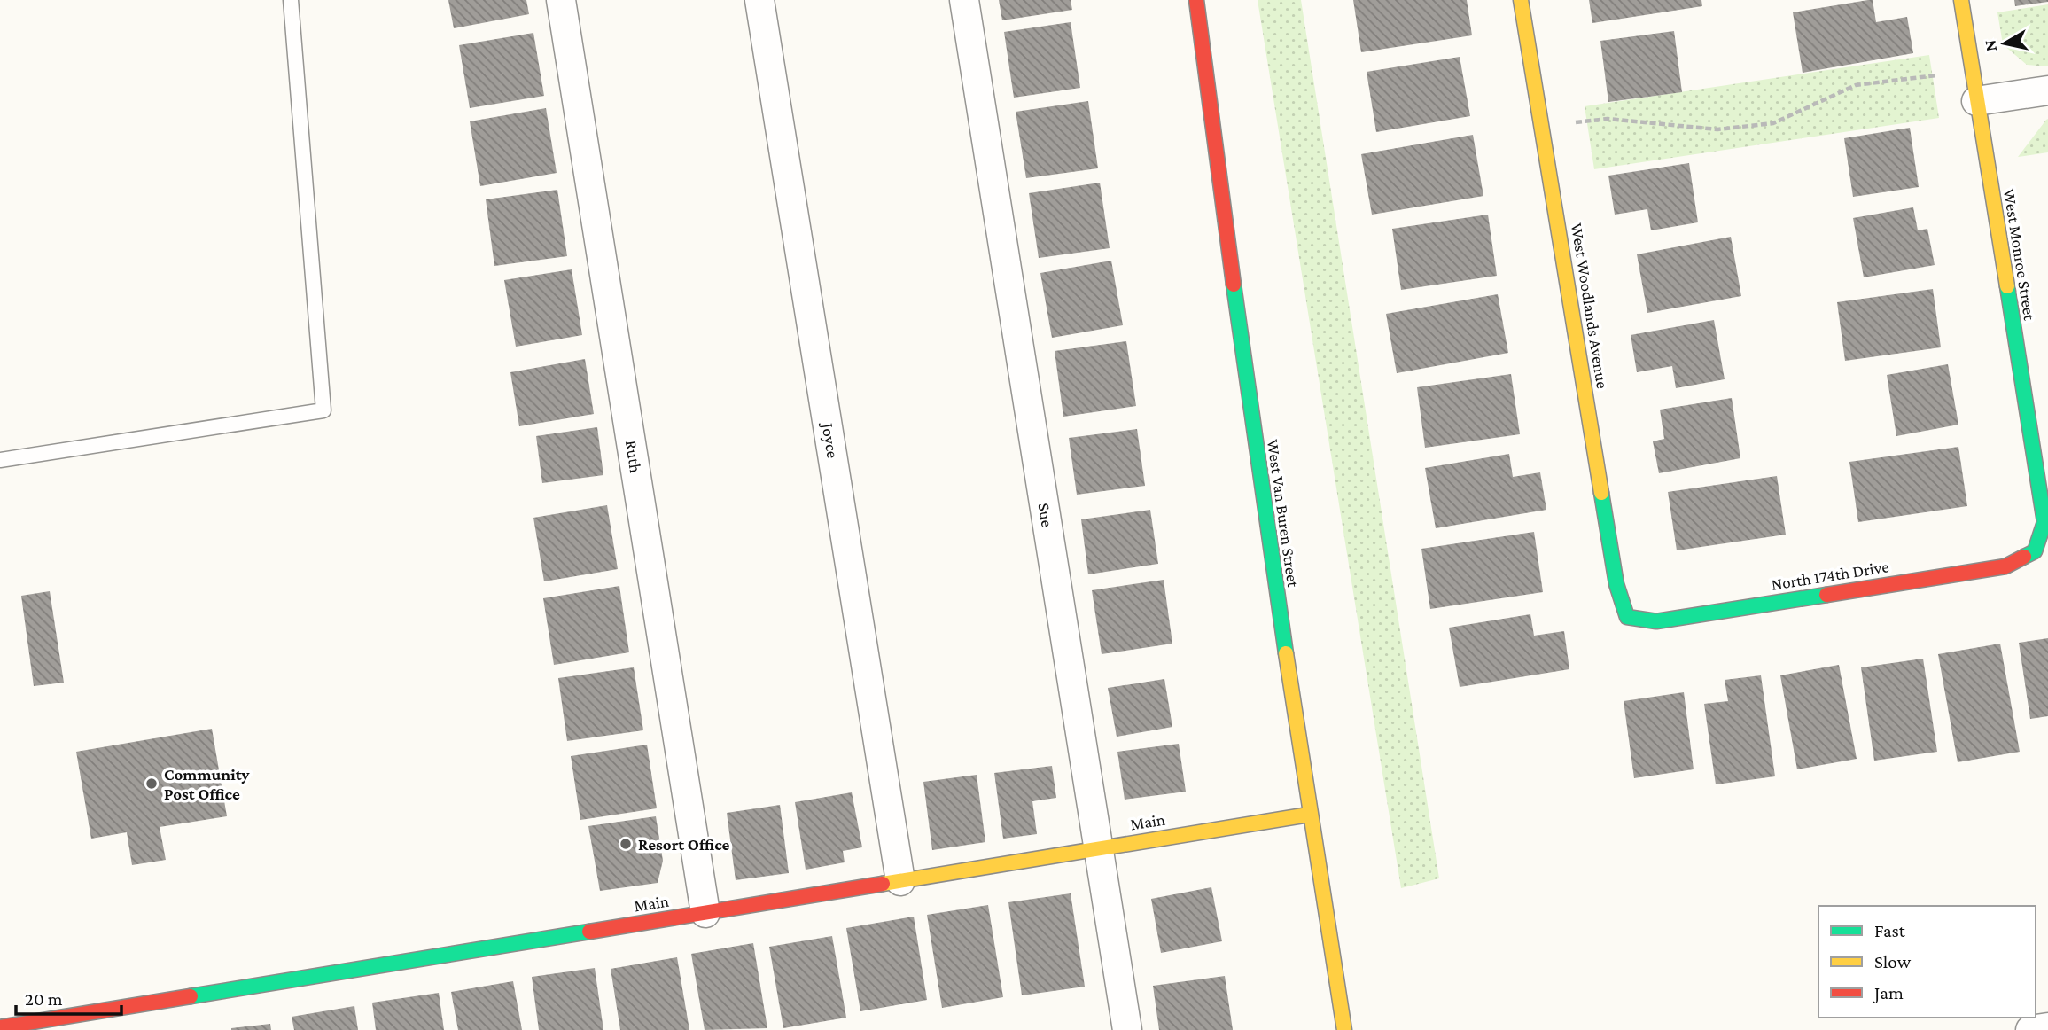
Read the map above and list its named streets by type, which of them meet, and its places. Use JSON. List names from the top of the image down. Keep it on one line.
{"streets":{"street":["West Monroe Street","West Woodlands Avenue","Joyce","Ruth","West Van Buren Street","Sue","North 174th Drive","Main"]},"crossings":[["West Monroe Street","North 174th Drive"],["West Woodlands Avenue","North 174th Drive"],["Joyce","Main"],["Ruth","Main"],["West Van Buren Street","Main"],["Sue","Main"]],"places":["Community Post Office","Resort Office"],"legend":["Fast","Slow","Jam"],"scale_bar":"20 m","north":"left"}
